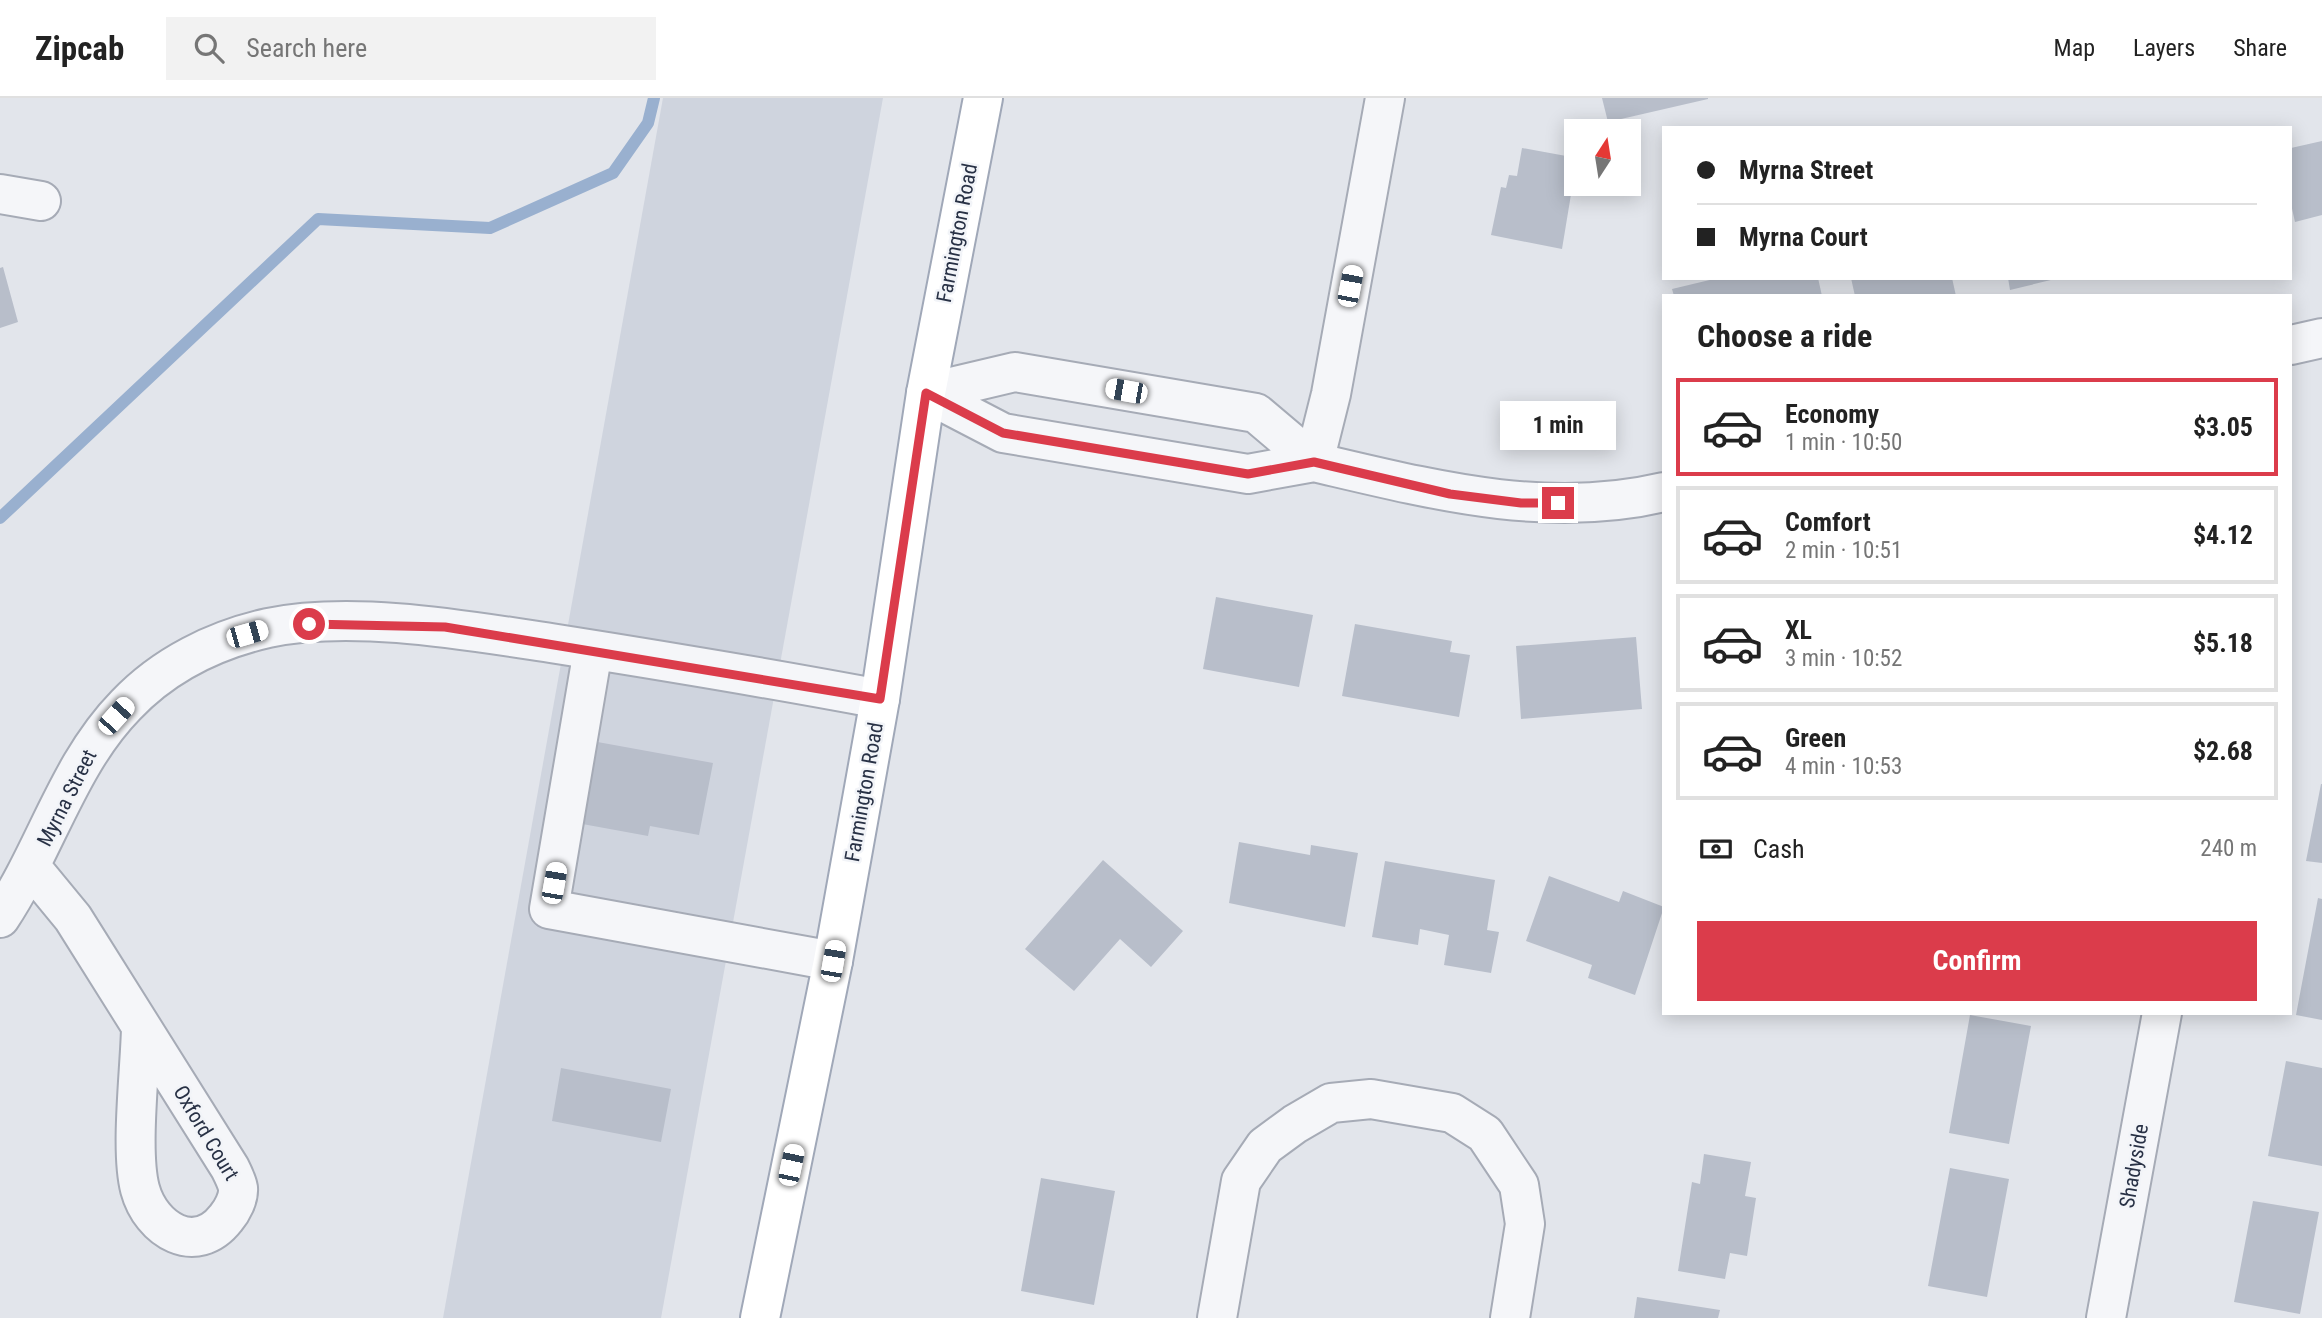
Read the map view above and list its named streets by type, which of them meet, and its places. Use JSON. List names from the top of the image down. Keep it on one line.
{"streets":{"main road":["Farmington Road"],"street":["Myrna Street","Oxford Court","Shadyside"]},"crossings":[["Farmington Road","Myrna Street"],["Myrna Street","Oxford Court"]],"north":"top","page":{"header":"Zipcab","search":"Search here","nav":["Map","Layers","Share"],"banner":["Myrna Street","Myrna Court"],"heading":"Choose a ride","list":[{"name":"Economy","note":"1 min · 10:50","value":"$3.05"},{"name":"Comfort","note":"2 min · 10:51","value":"$4.12"},{"name":"XL","note":"3 min · 10:52","value":"$5.18"},{"name":"Green","note":"4 min · 10:53","value":"$2.68"}],"bubble":"1 min","pay":["Cash","240 m"],"buttons":"Confirm"}}
